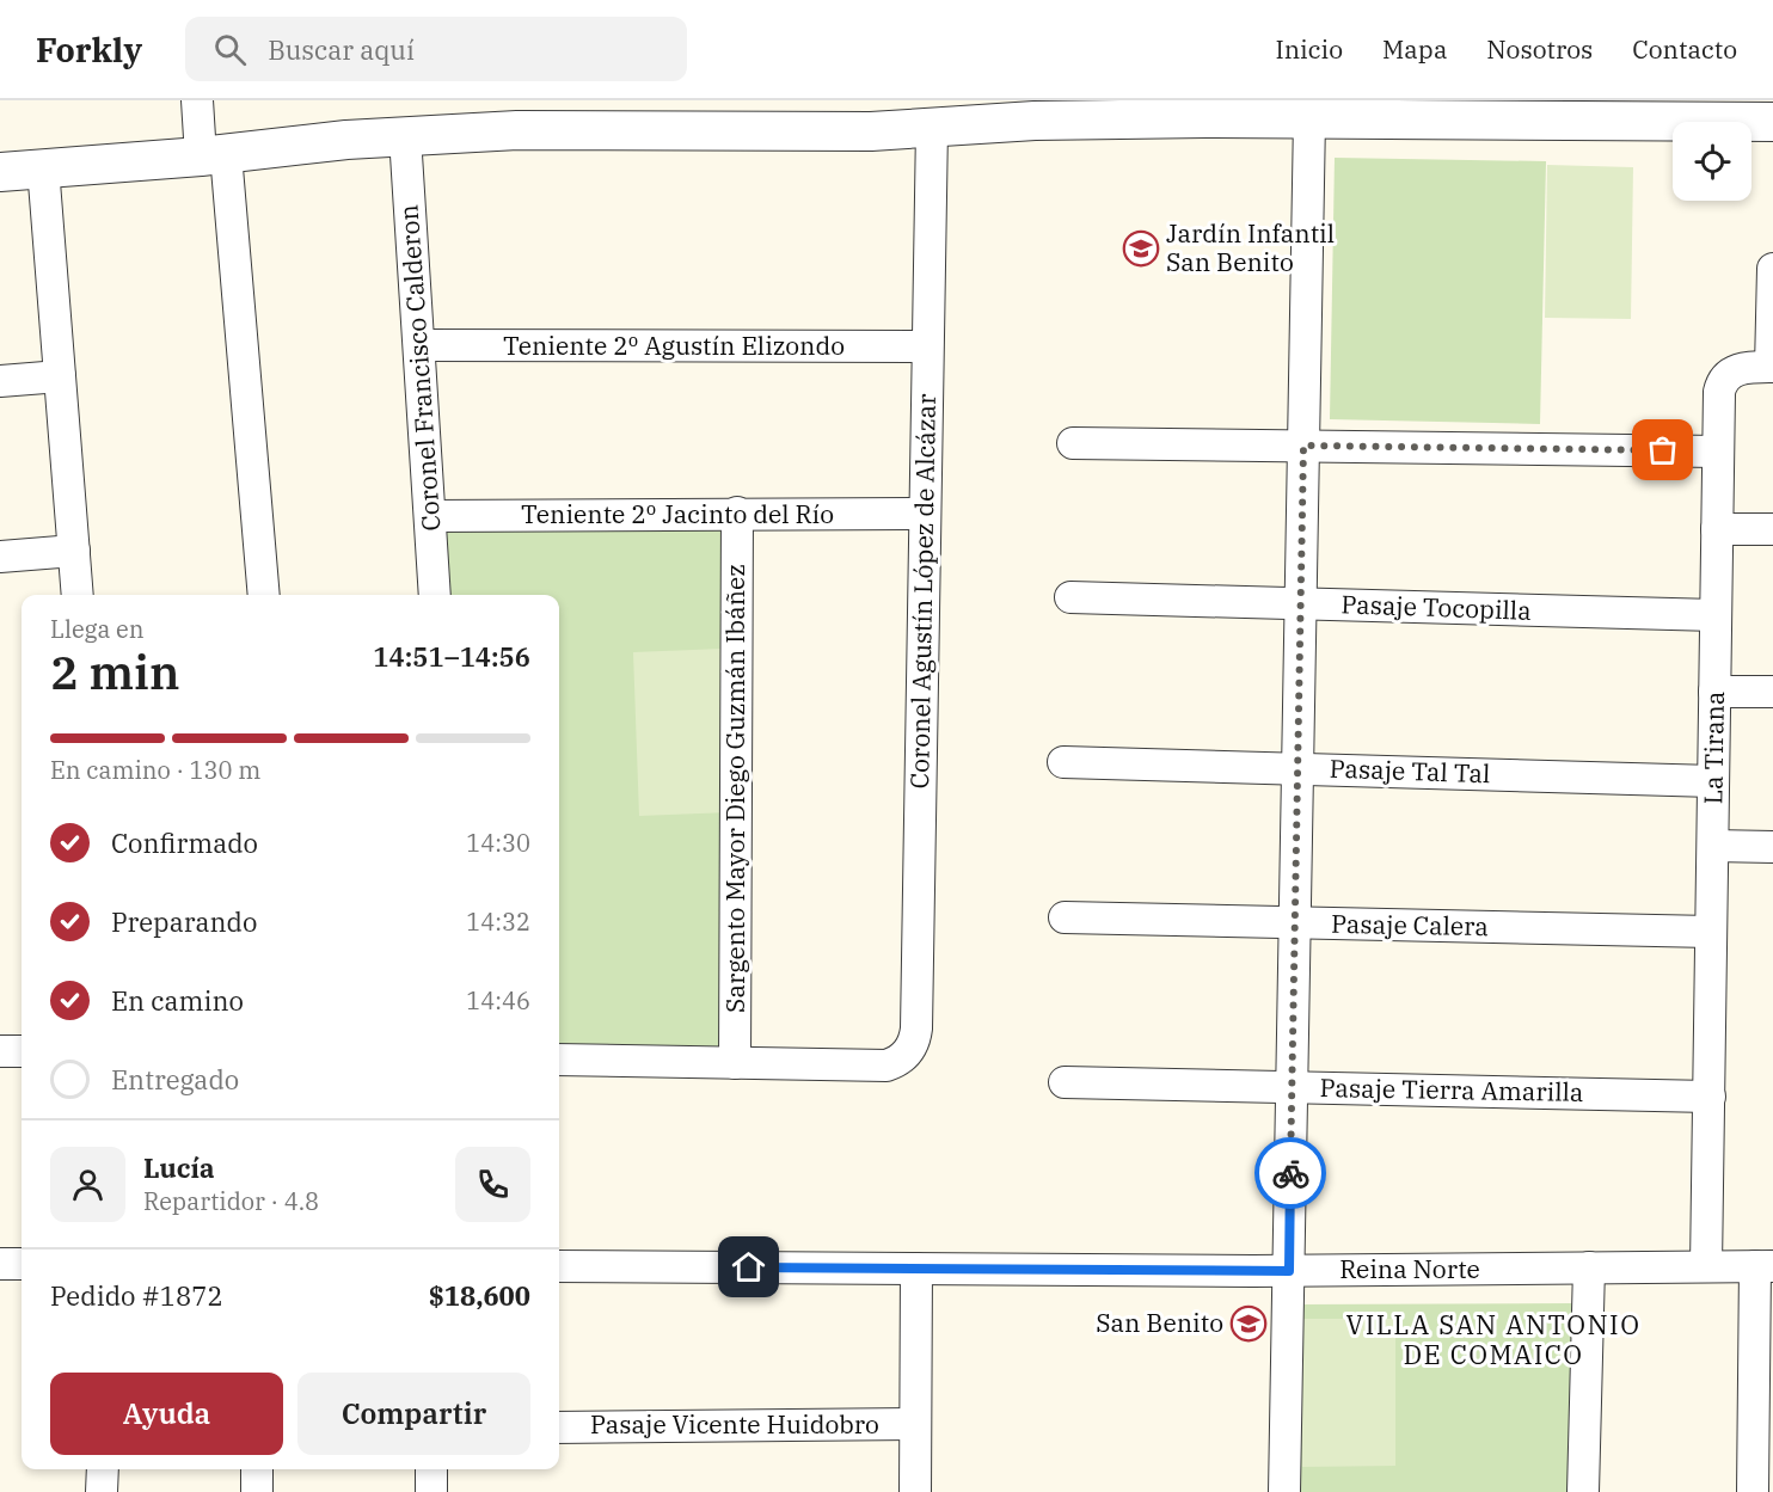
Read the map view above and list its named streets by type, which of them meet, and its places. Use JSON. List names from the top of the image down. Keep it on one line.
{"streets":{"street":["Teniente 2º Agustín Elizondo","Coronel Francisco Calderon","Teniente 2º Jacinto del Río","Coronel Agustín López de Alcázar","Pasaje Tocopilla","La Tirana","Pasaje Tal Tal","Sargento Mayor Diego Guzmán Ibáñez","Pasaje Calera","Pasaje Tierra Amarilla","Reina Norte","Pasaje Vicente Huidobro"]},"crossings":[["Teniente 2º Agustín Elizondo","Coronel Francisco Calderon"],["Teniente 2º Agustín Elizondo","Coronel Agustín López de Alcázar"],["Coronel Francisco Calderon","Teniente 2º Jacinto del Río"],["Teniente 2º Jacinto del Río","Coronel Agustín López de Alcázar"],["Teniente 2º Jacinto del Río","Sargento Mayor Diego Guzmán Ibáñez"],["Coronel Agustín López de Alcázar","Sargento Mayor Diego Guzmán Ibáñez"],["Pasaje Tocopilla","La Tirana"],["La Tirana","Pasaje Tal Tal"],["La Tirana","Pasaje Calera"],["La Tirana","Pasaje Tierra Amarilla"],["La Tirana","Reina Norte"]],"districts":["VILLA SAN ANTONIO DE COMAICO"],"places":{"school or university":["Jardín Infantil San Benito","San Benito"]},"page":{"header":"Forkly","search":"Buscar aquí","nav":["Inicio","Mapa","Nosotros","Contacto"],"heading":["2 min","Llega en","14:51–14:56"],"panel":["Lucía","Repartidor · 4.8","Pedido #1872","$18,600"],"bar":"En camino · 130 m","list":[["Confirmado","14:30"],["Preparando","14:32"],["En camino","14:46"],"Entregado"],"buttons":["Ayuda","Compartir"]}}
